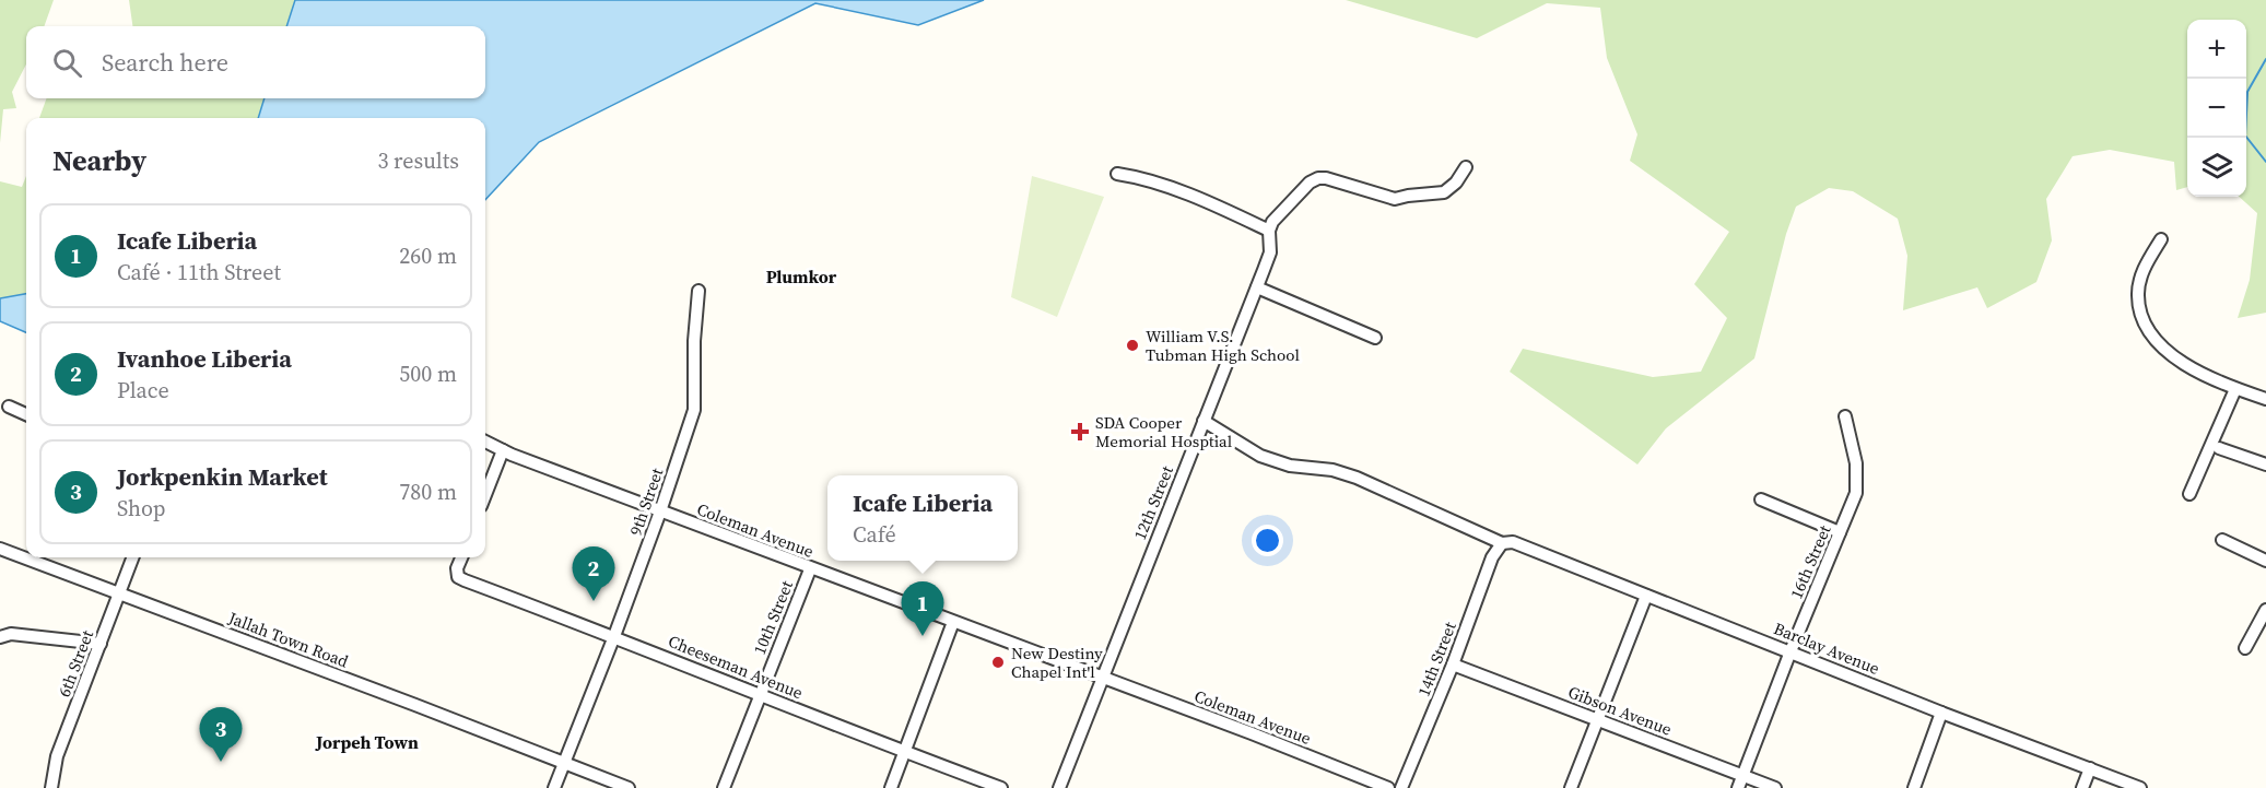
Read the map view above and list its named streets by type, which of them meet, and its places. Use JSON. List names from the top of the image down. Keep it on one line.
{"streets":{"street":["9th Street","12th Street","Coleman Avenue","16th Street","10th Street","Jallah Town Road","Barclay Avenue","14th Street","6th Street","Cheeseman Avenue","Gibson Avenue"]},"crossings":[["9th Street","Coleman Avenue"],["9th Street","Jallah Town Road"],["9th Street","Cheeseman Avenue"],["12th Street","Coleman Avenue"],["12th Street","Barclay Avenue"],["Coleman Avenue","10th Street"],["16th Street","Barclay Avenue"],["16th Street","Gibson Avenue"],["10th Street","Cheeseman Avenue"],["Jallah Town Road","6th Street"],["Barclay Avenue","14th Street"],["14th Street","Gibson Avenue"]],"districts":["Plumkor","Jorpeh Town"],"places":{"other":["William V.S. Tubman High School","New Destiny Chapel Int'l"],"health":["SDA Cooper Memorial Hosptial"]},"page":{"map_buttons":["+","−"],"search":"Search here","heading":["Nearby","3 results"],"list":[{"mark":"1","name":"Icafe Liberia","note":"Café · 11th Street","value":"260 m"},{"mark":"2","name":"Ivanhoe Liberia","note":"Place","value":"500 m"},{"mark":"3","name":"Jorkpenkin Market","note":"Shop","value":"780 m"}],"popup":["Icafe Liberia","Café"],"pins":["2","1","3"]}}
